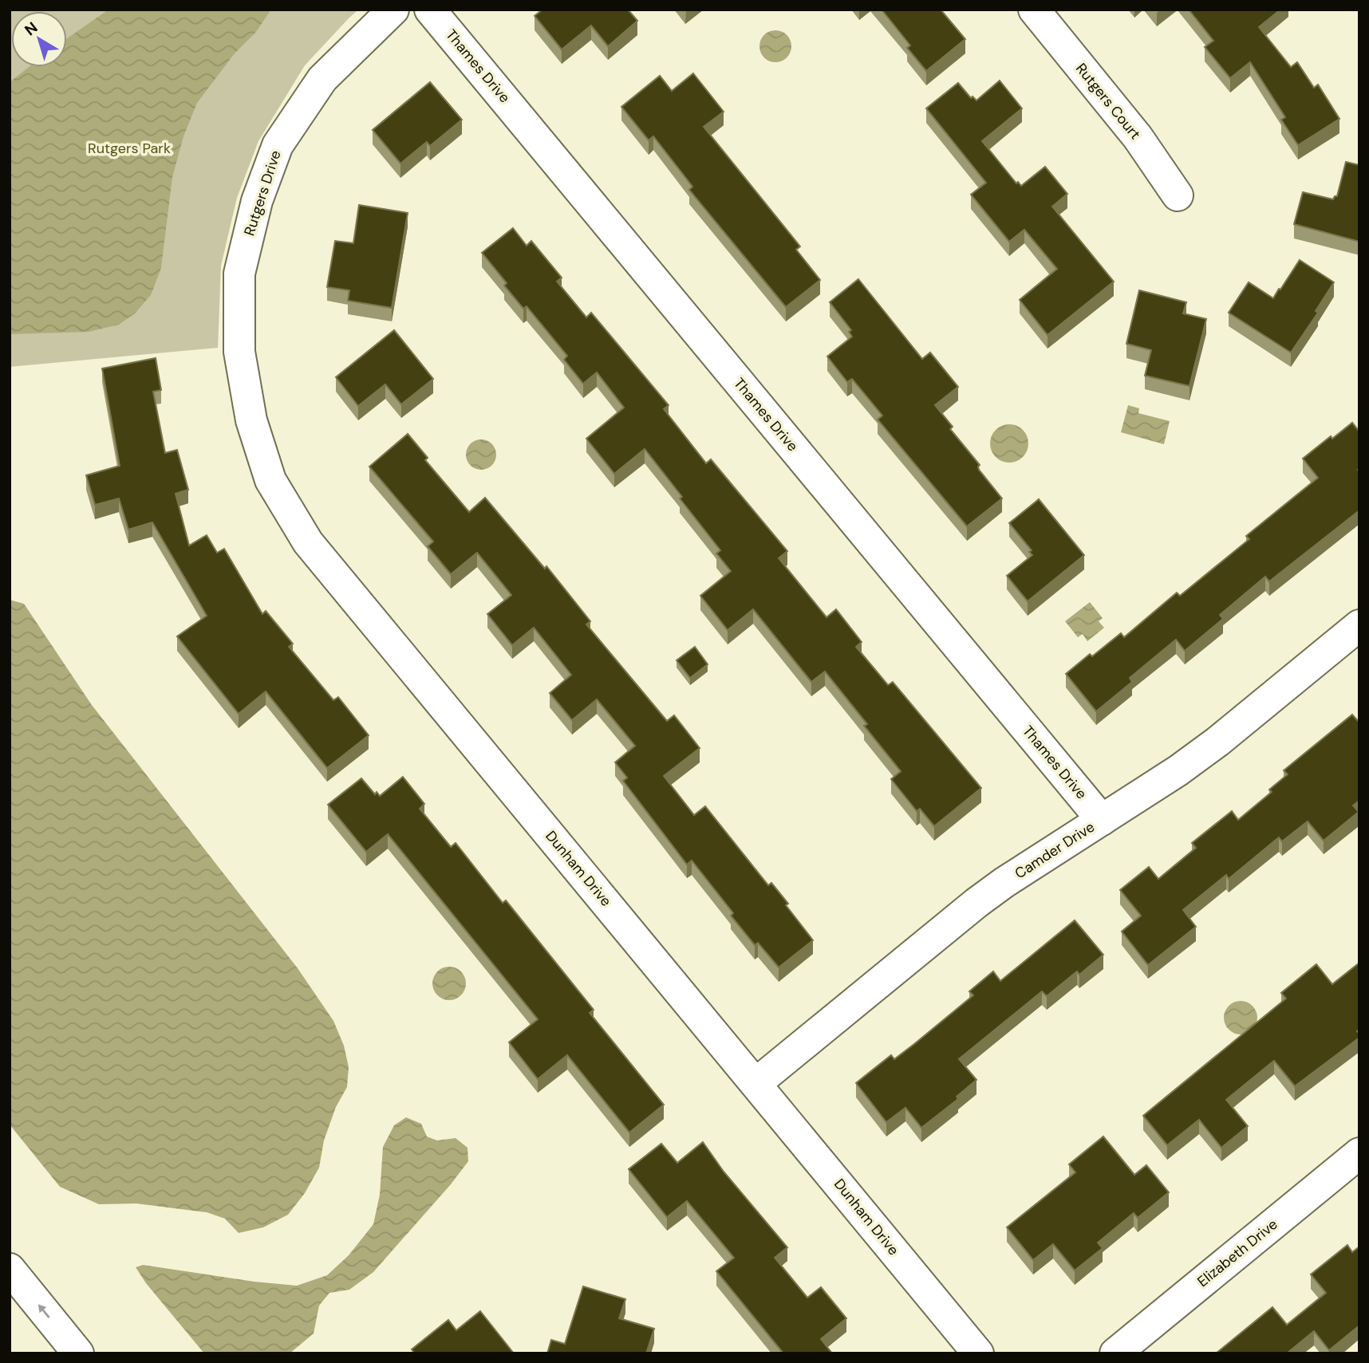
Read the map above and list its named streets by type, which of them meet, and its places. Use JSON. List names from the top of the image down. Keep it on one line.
{"streets":{"street":["Thames Drive","Rutgers Court","Rutgers Drive","Camder Drive","Dunham Drive","Elizabeth Drive"]},"crossings":[["Thames Drive","Camder Drive"],["Rutgers Drive","Dunham Drive"],["Camder Drive","Dunham Drive"]],"parks":["Rutgers Park"],"north":"top left"}
